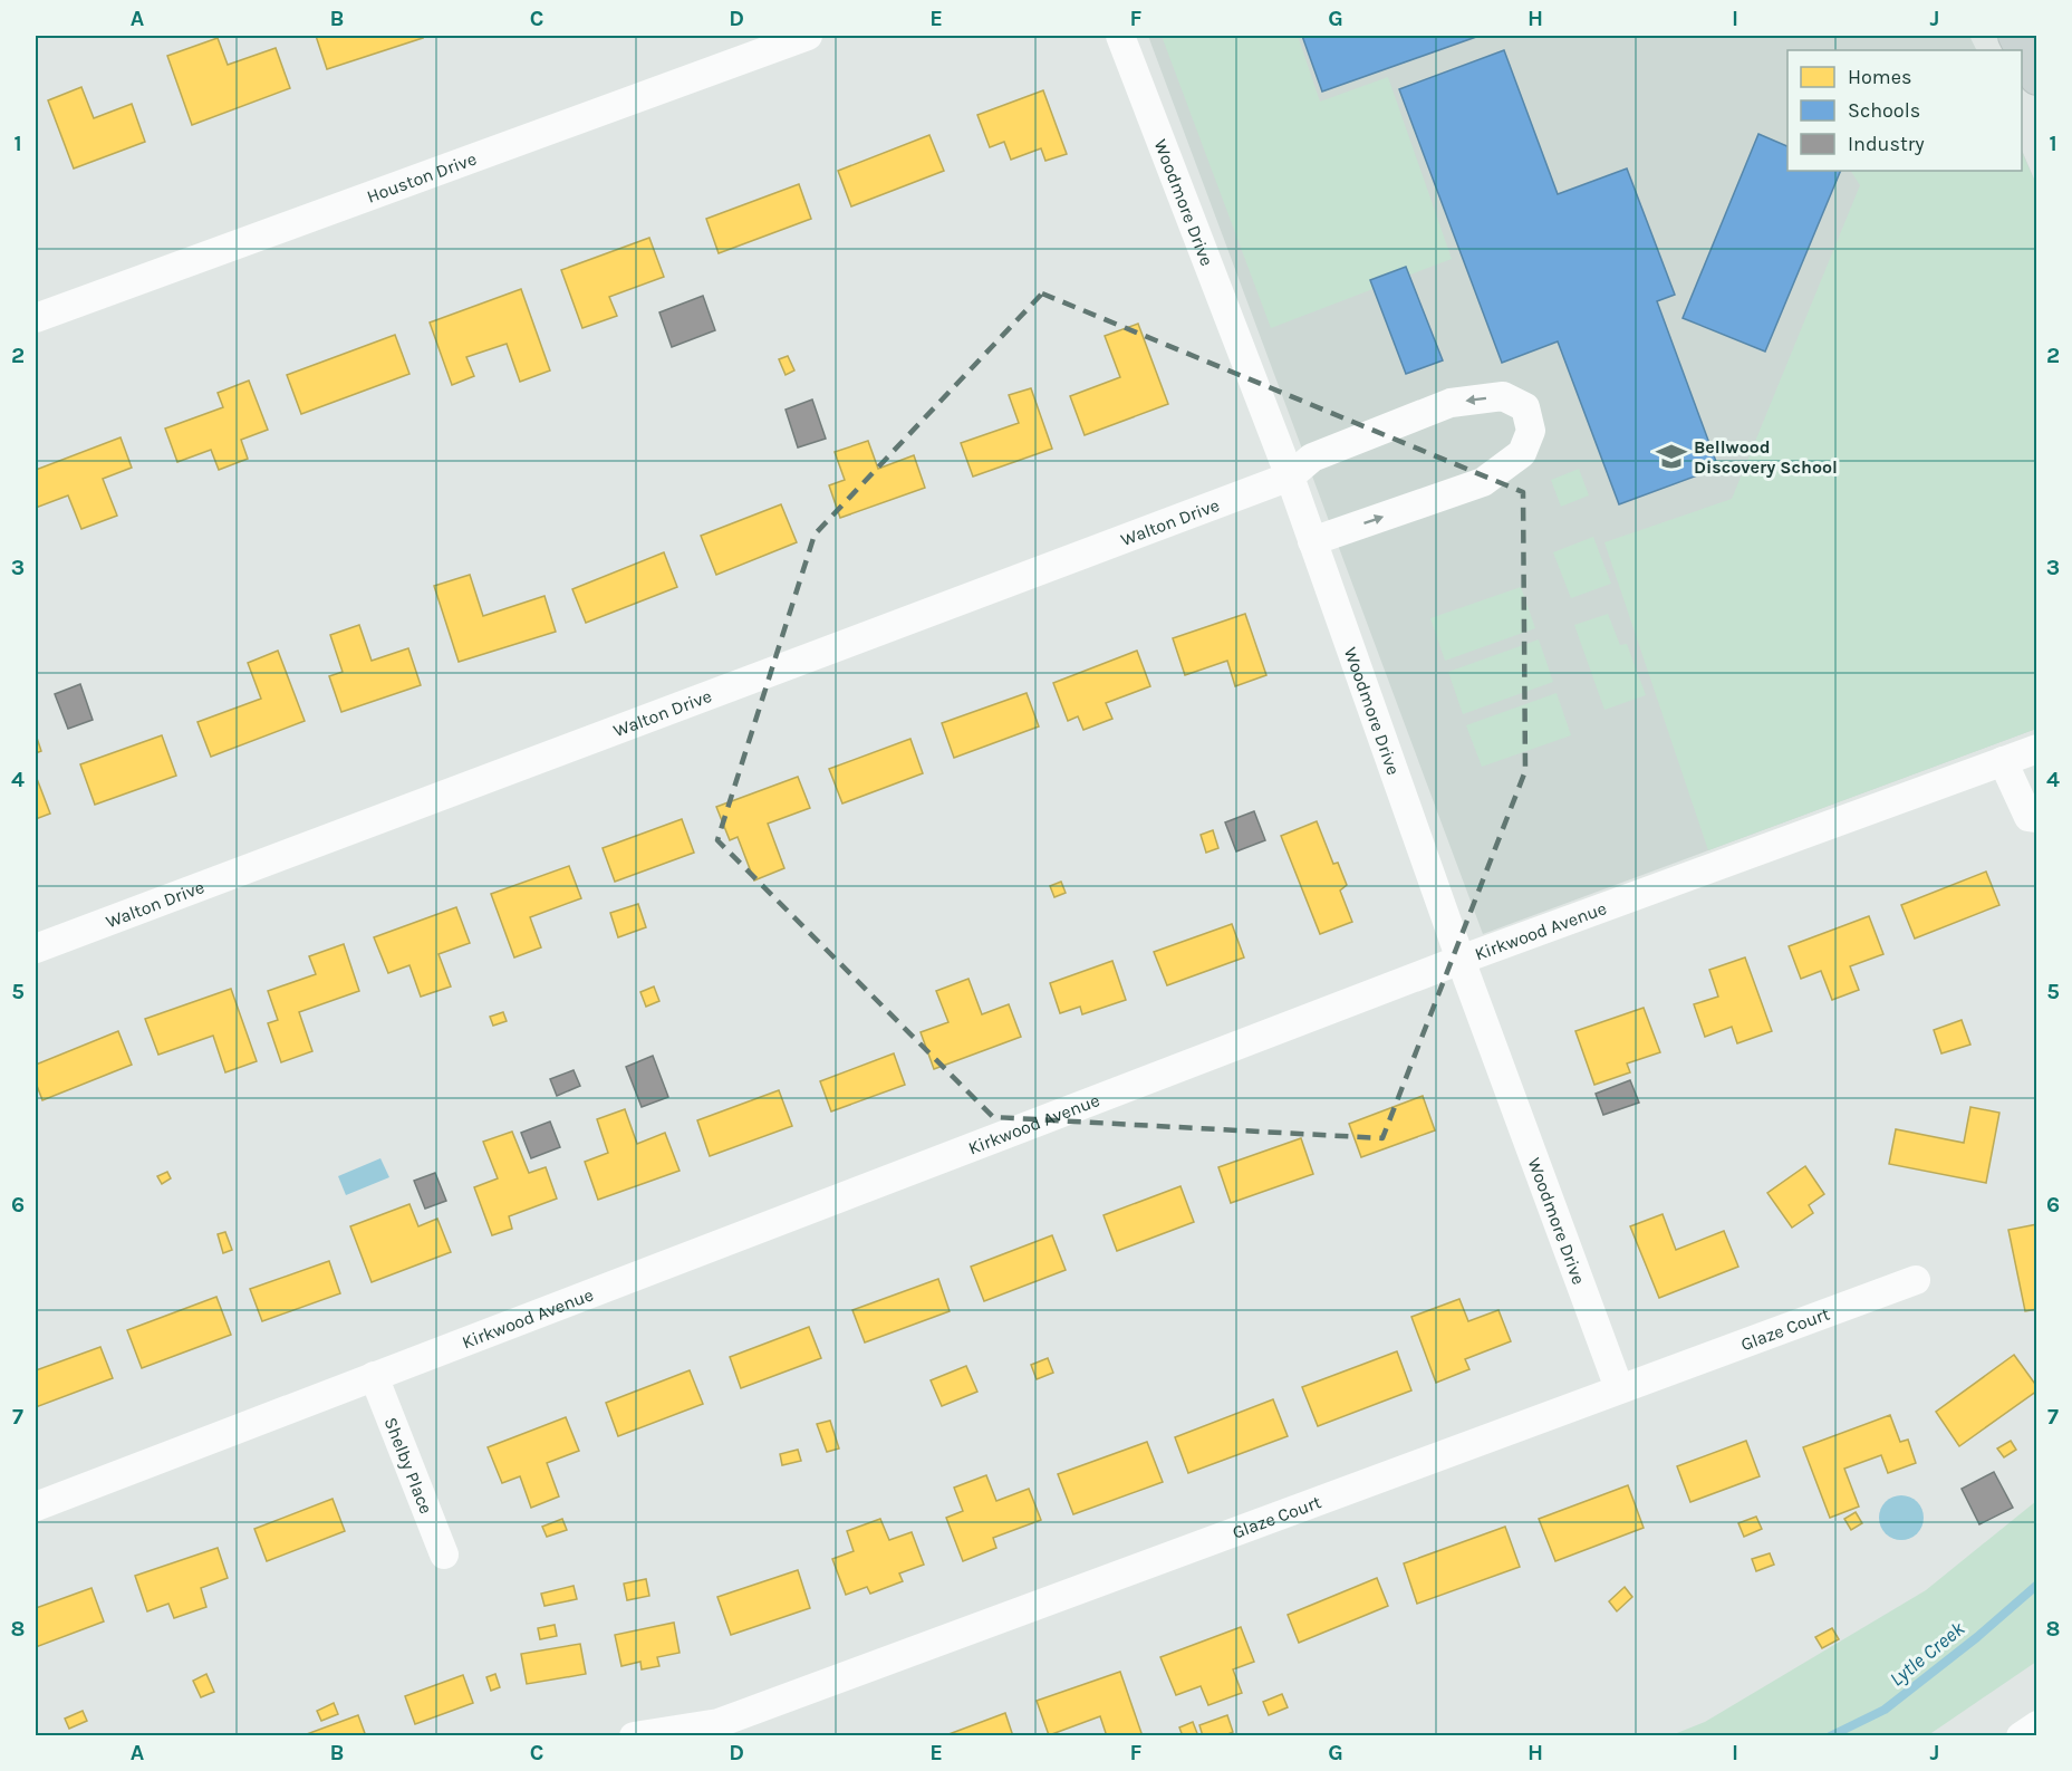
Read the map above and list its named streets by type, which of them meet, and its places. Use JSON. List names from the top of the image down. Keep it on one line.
{"streets":{"street":["Houston Drive","Woodmore Drive","Walton Drive","Kirkwood Avenue","Glaze Court","Shelby Place"]},"crossings":[["Woodmore Drive","Walton Drive"],["Woodmore Drive","Kirkwood Avenue"],["Woodmore Drive","Glaze Court"],["Kirkwood Avenue","Shelby Place"]],"water":["Lytle Creek"],"places":{"school or university":["Bellwood Discovery School"]},"legend":["Homes","Schools","Industry"],"grid":{"columns":["A","B","C","D","E","F","G","H","I","J"],"rows":["1","2","3","4","5","6","7","8"]}}
